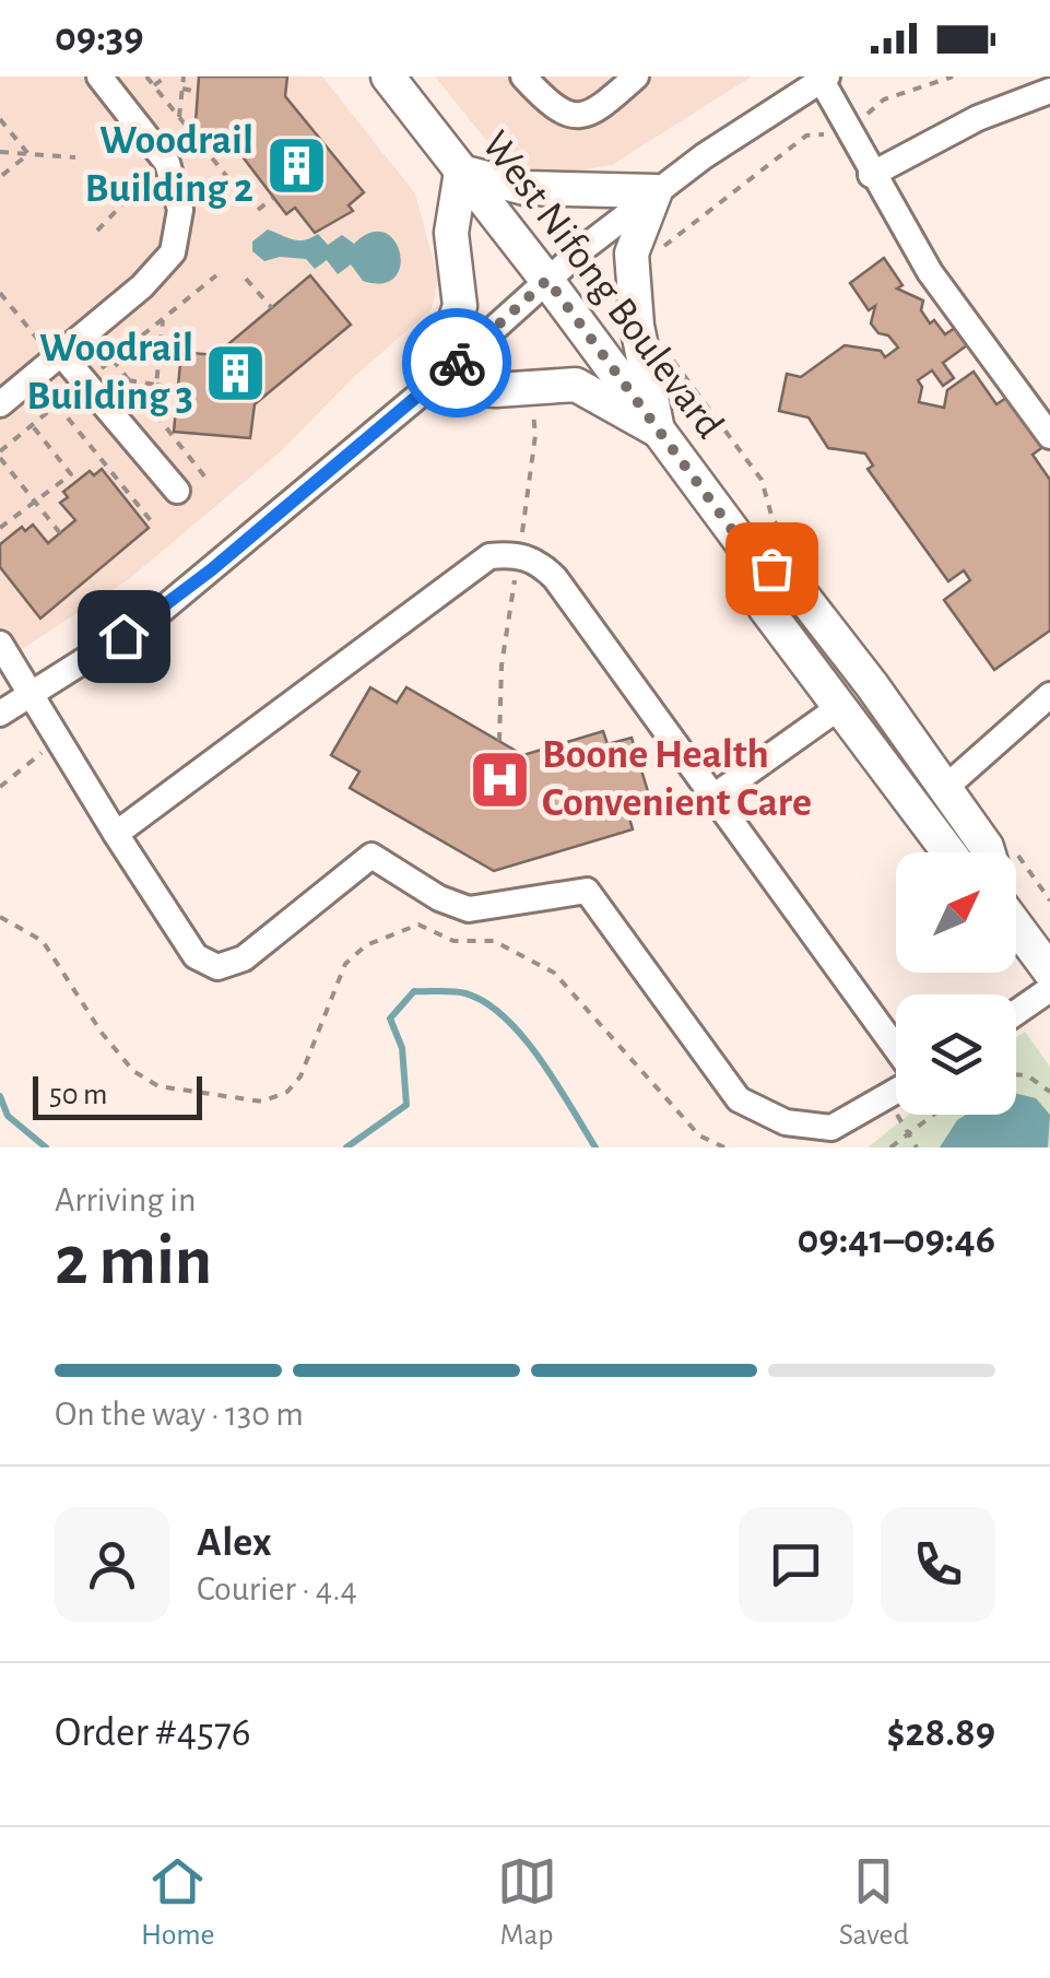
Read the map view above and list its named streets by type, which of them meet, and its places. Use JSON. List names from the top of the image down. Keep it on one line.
{"streets":{"main road":["West Nifong Boulevard"]},"places":{"building":["Woodrail Building 2","Woodrail Building 3"],"hospital":["Boone Health Convenient Care"]},"scale_bar":"50 m","north":"top right","page":{"status":"09:39","scale":"50 m","heading":["2 min","Arriving in","09:41–09:46"],"panel":["Alex","Courier · 4.4","Order #4576","$28.89"],"bar":"On the way · 130 m","tabs":["Home","Map","Saved"]}}
